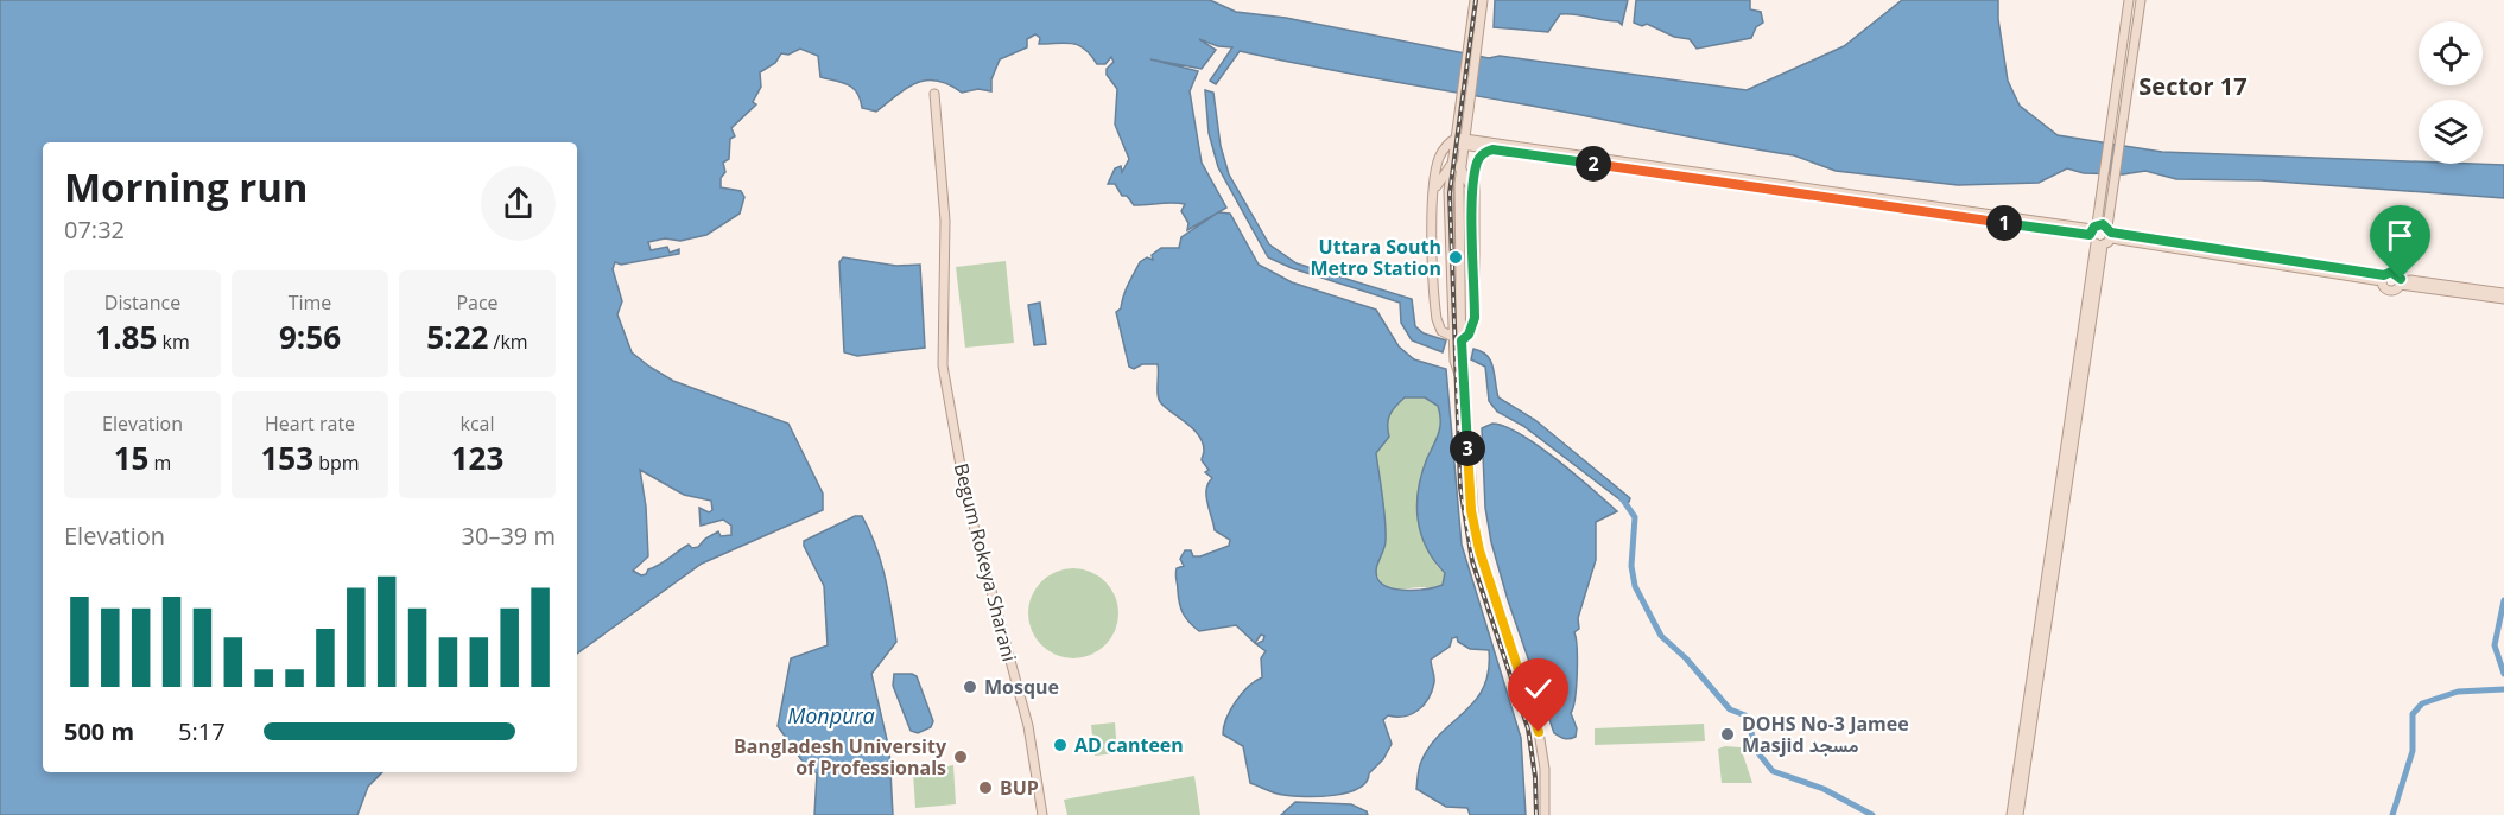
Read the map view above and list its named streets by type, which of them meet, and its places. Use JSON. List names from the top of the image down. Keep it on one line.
{"streets":{"street":["Begum Rokeya Sharani"]},"districts":["Sector 17"],"water":["Monpura"],"places":["Uttara South Metro Station","Mosque","DOHS No-3 Jamee Masjid مسجد","AD canteen","Bangladesh University of Professionals","BUP"],"page":{"heading":["Morning run","07:32"],"pins":["2","1","3"],"stats":[["Distance","1.85 km"],["Time","9:56"],["Pace","5:22 /km"],["Elevation","15 m"],["Heart rate","153 bpm"],["kcal","123"]],"chart":["Elevation","30–39 m"],"list":[{"name":"500 m","note":"5:17"}]}}
